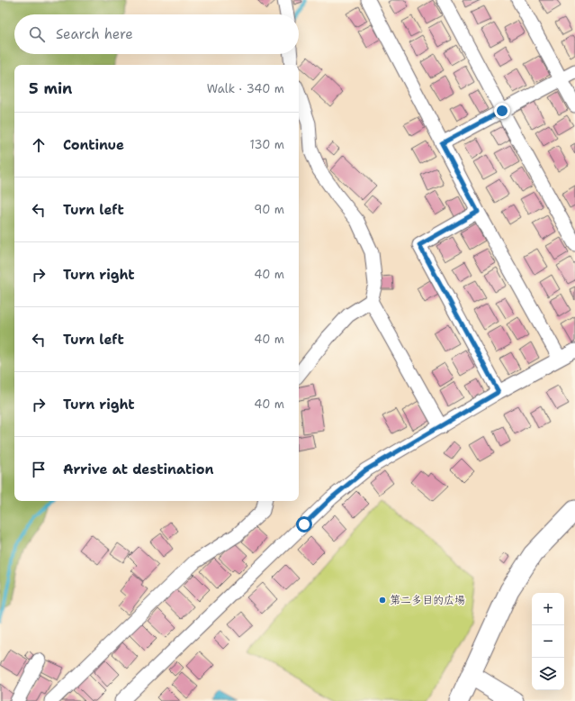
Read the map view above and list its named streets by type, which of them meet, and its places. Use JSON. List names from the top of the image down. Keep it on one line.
{"places":["第二多目的広場"],"page":{"search":"Search here","heading":["5 min","Walk · 340 m"],"list":[["Continue","130 m"],["Turn left","90 m"],["Turn right","40 m"],["Turn left","40 m"],["Turn right","40 m"],"Arrive at destination"],"map_buttons":["+","−"]}}
